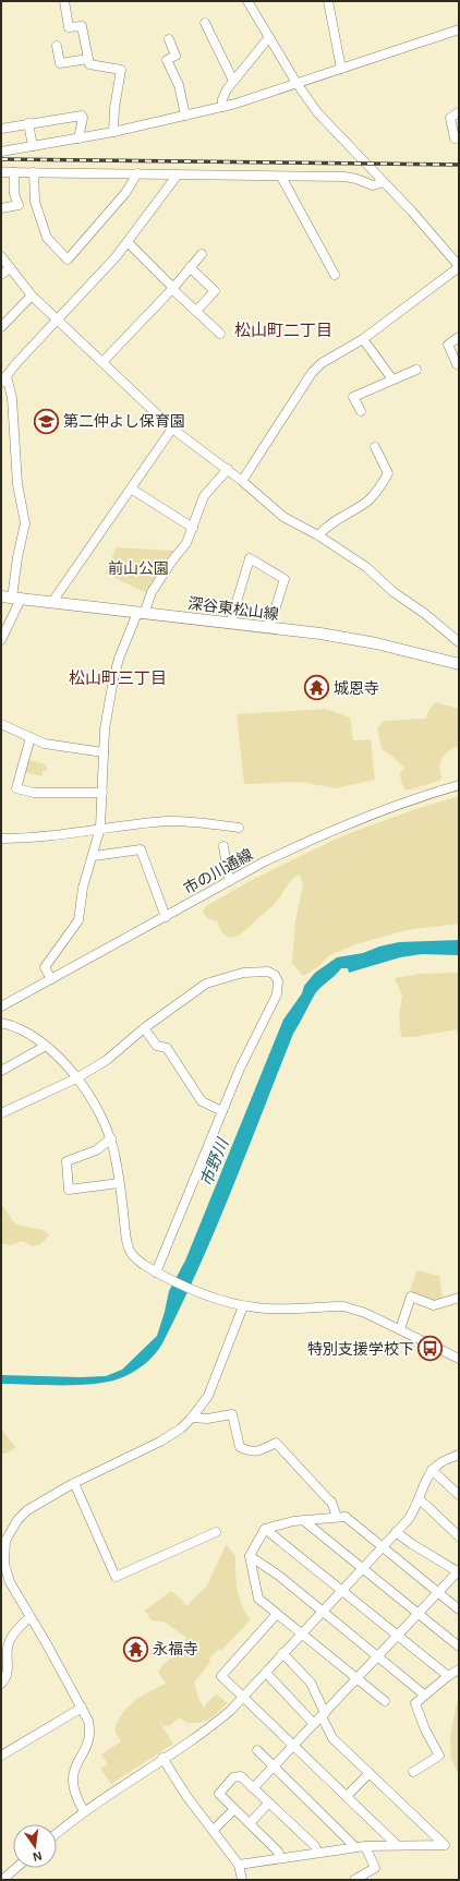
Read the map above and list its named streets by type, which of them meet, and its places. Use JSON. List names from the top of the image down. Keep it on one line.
{"streets":{"main road":["深谷東松山線"],"street":["市の川通線"]},"districts":["松山町二丁目","松山町三丁目"],"water":["市野川"],"parks":["前山公園"],"places":{"school or university":["第二仲よし保育園"],"temple":["城恩寺","永福寺"],"bus stop":["特別支援学校下"]},"north":"bottom"}
